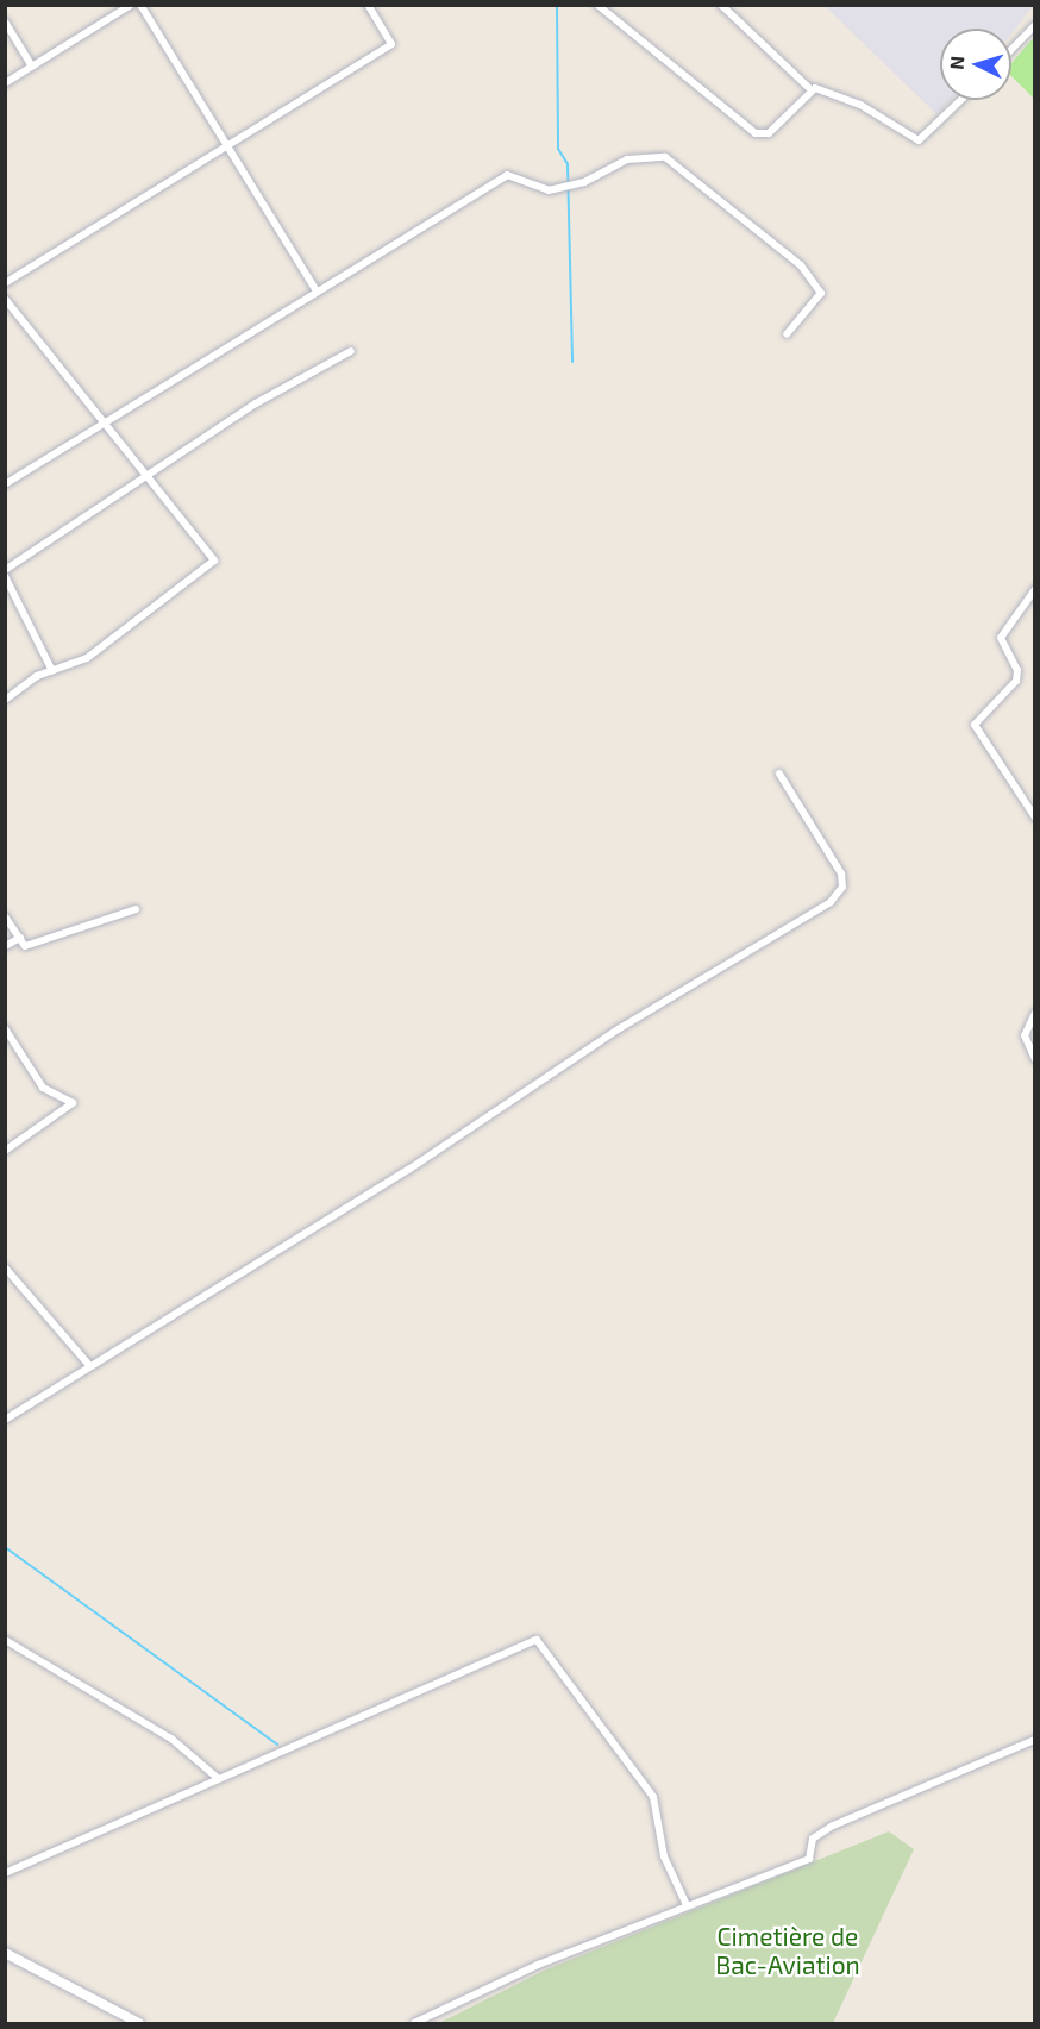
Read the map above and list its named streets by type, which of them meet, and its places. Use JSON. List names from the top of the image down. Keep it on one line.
{"parks":["Cimetière de Bac-Aviation"],"north":"left"}
